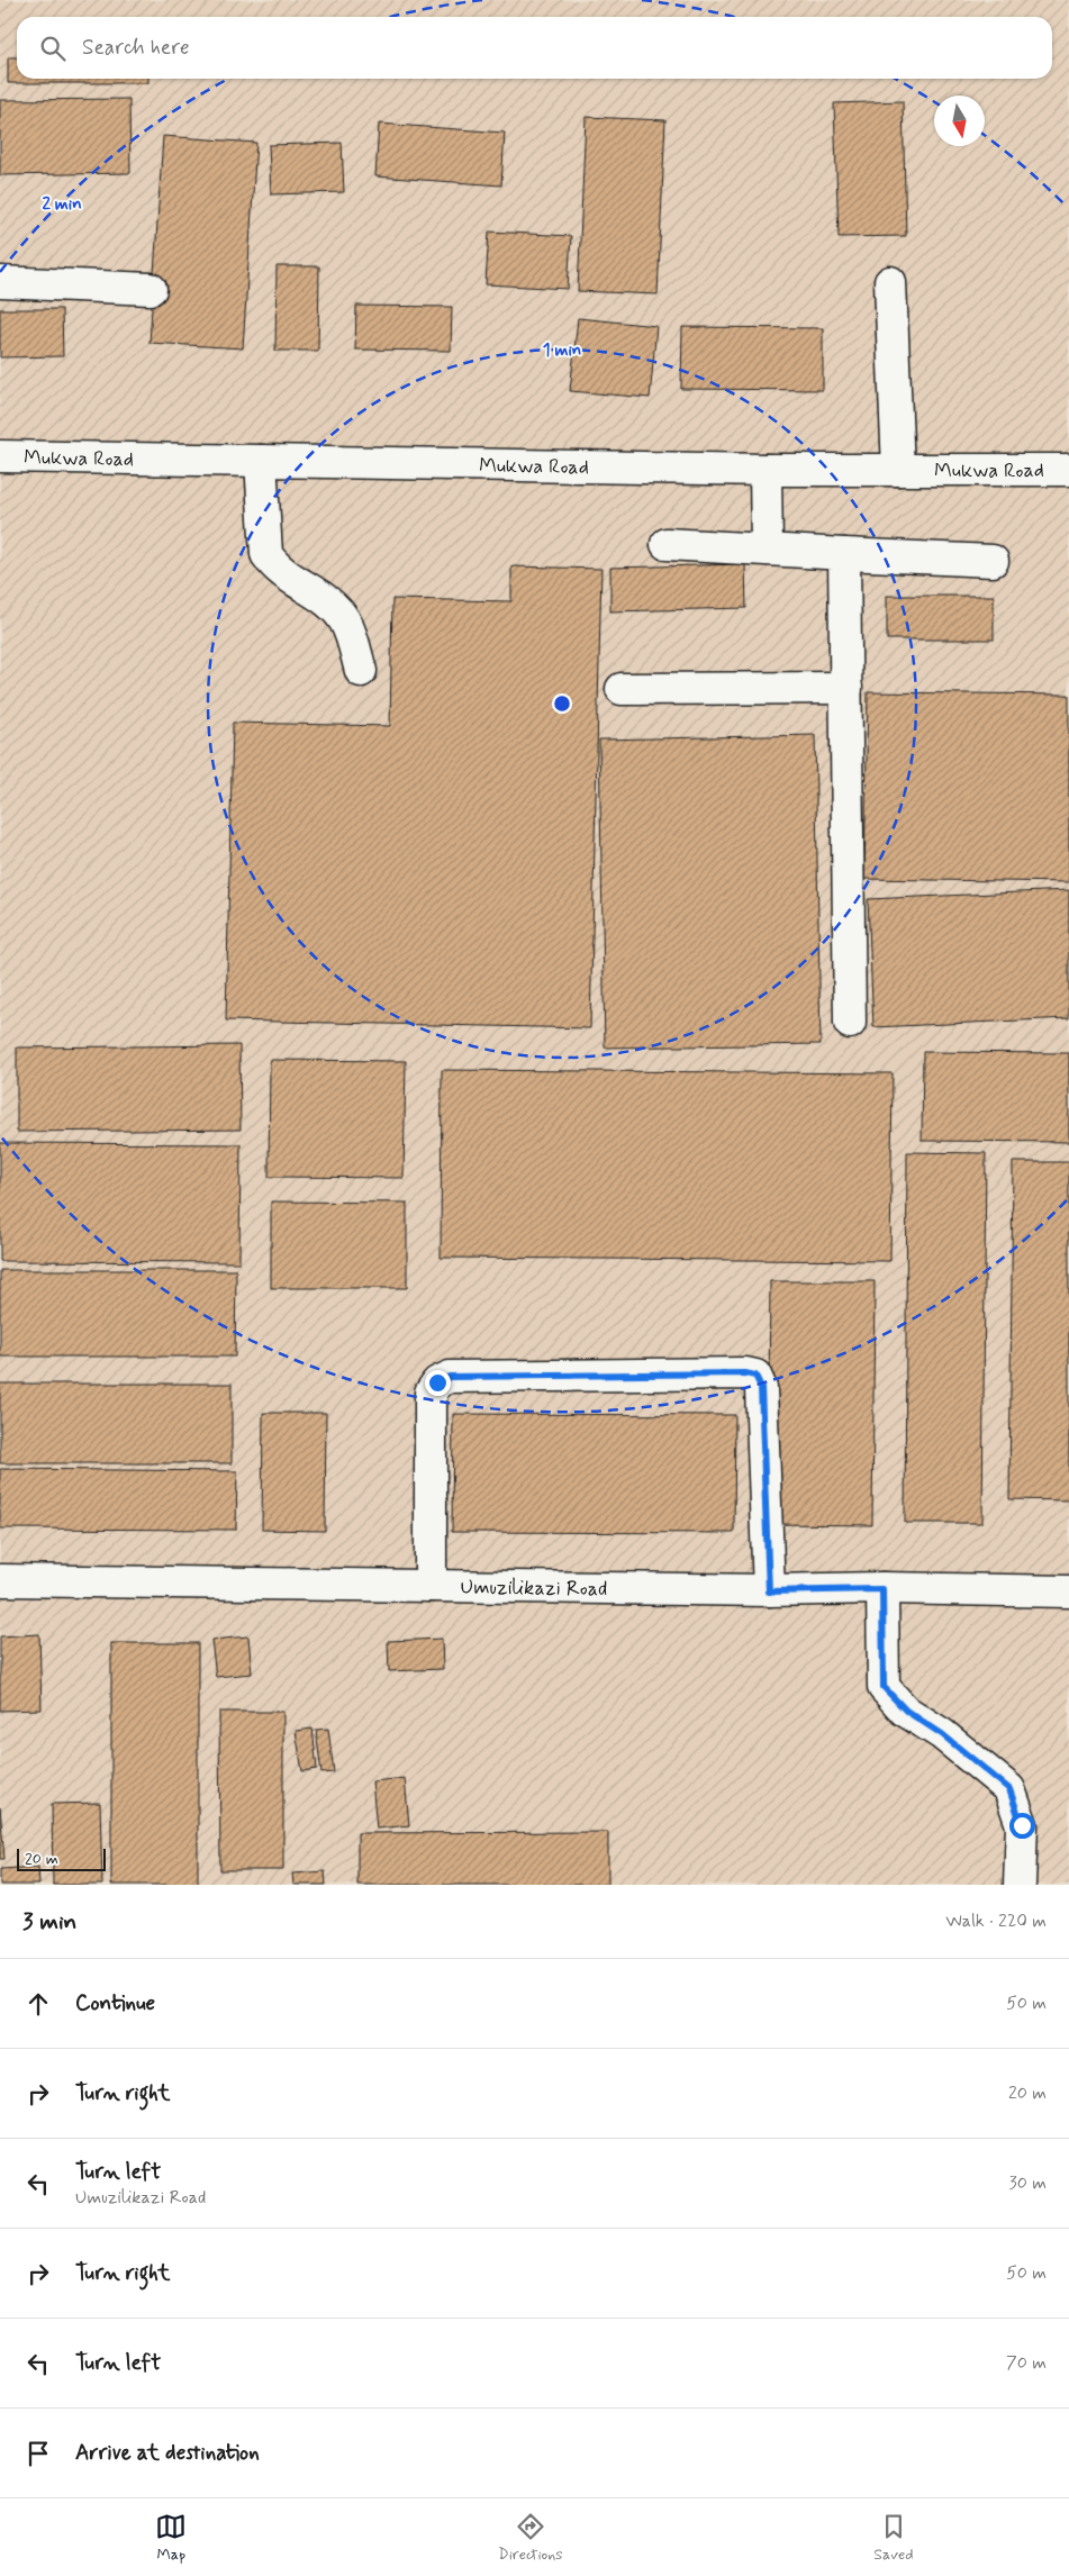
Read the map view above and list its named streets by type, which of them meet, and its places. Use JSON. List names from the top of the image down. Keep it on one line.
{"streets":{"street":["Mukwa Road","Umuzilikazi Road"]},"scale_bar":"20 m","north":"bottom","page":{"search":"Search here","scale":"20 m","heading":["3 min","Walk · 220 m"],"list":[["Continue","50 m"],["Turn right","20 m"],["Turn left","Umuzilikazi Road","30 m"],["Turn right","50 m"],["Turn left","70 m"],"Arrive at destination"],"nav":["Map","Directions","Saved"]},"rings":["2 min","1 min"]}
